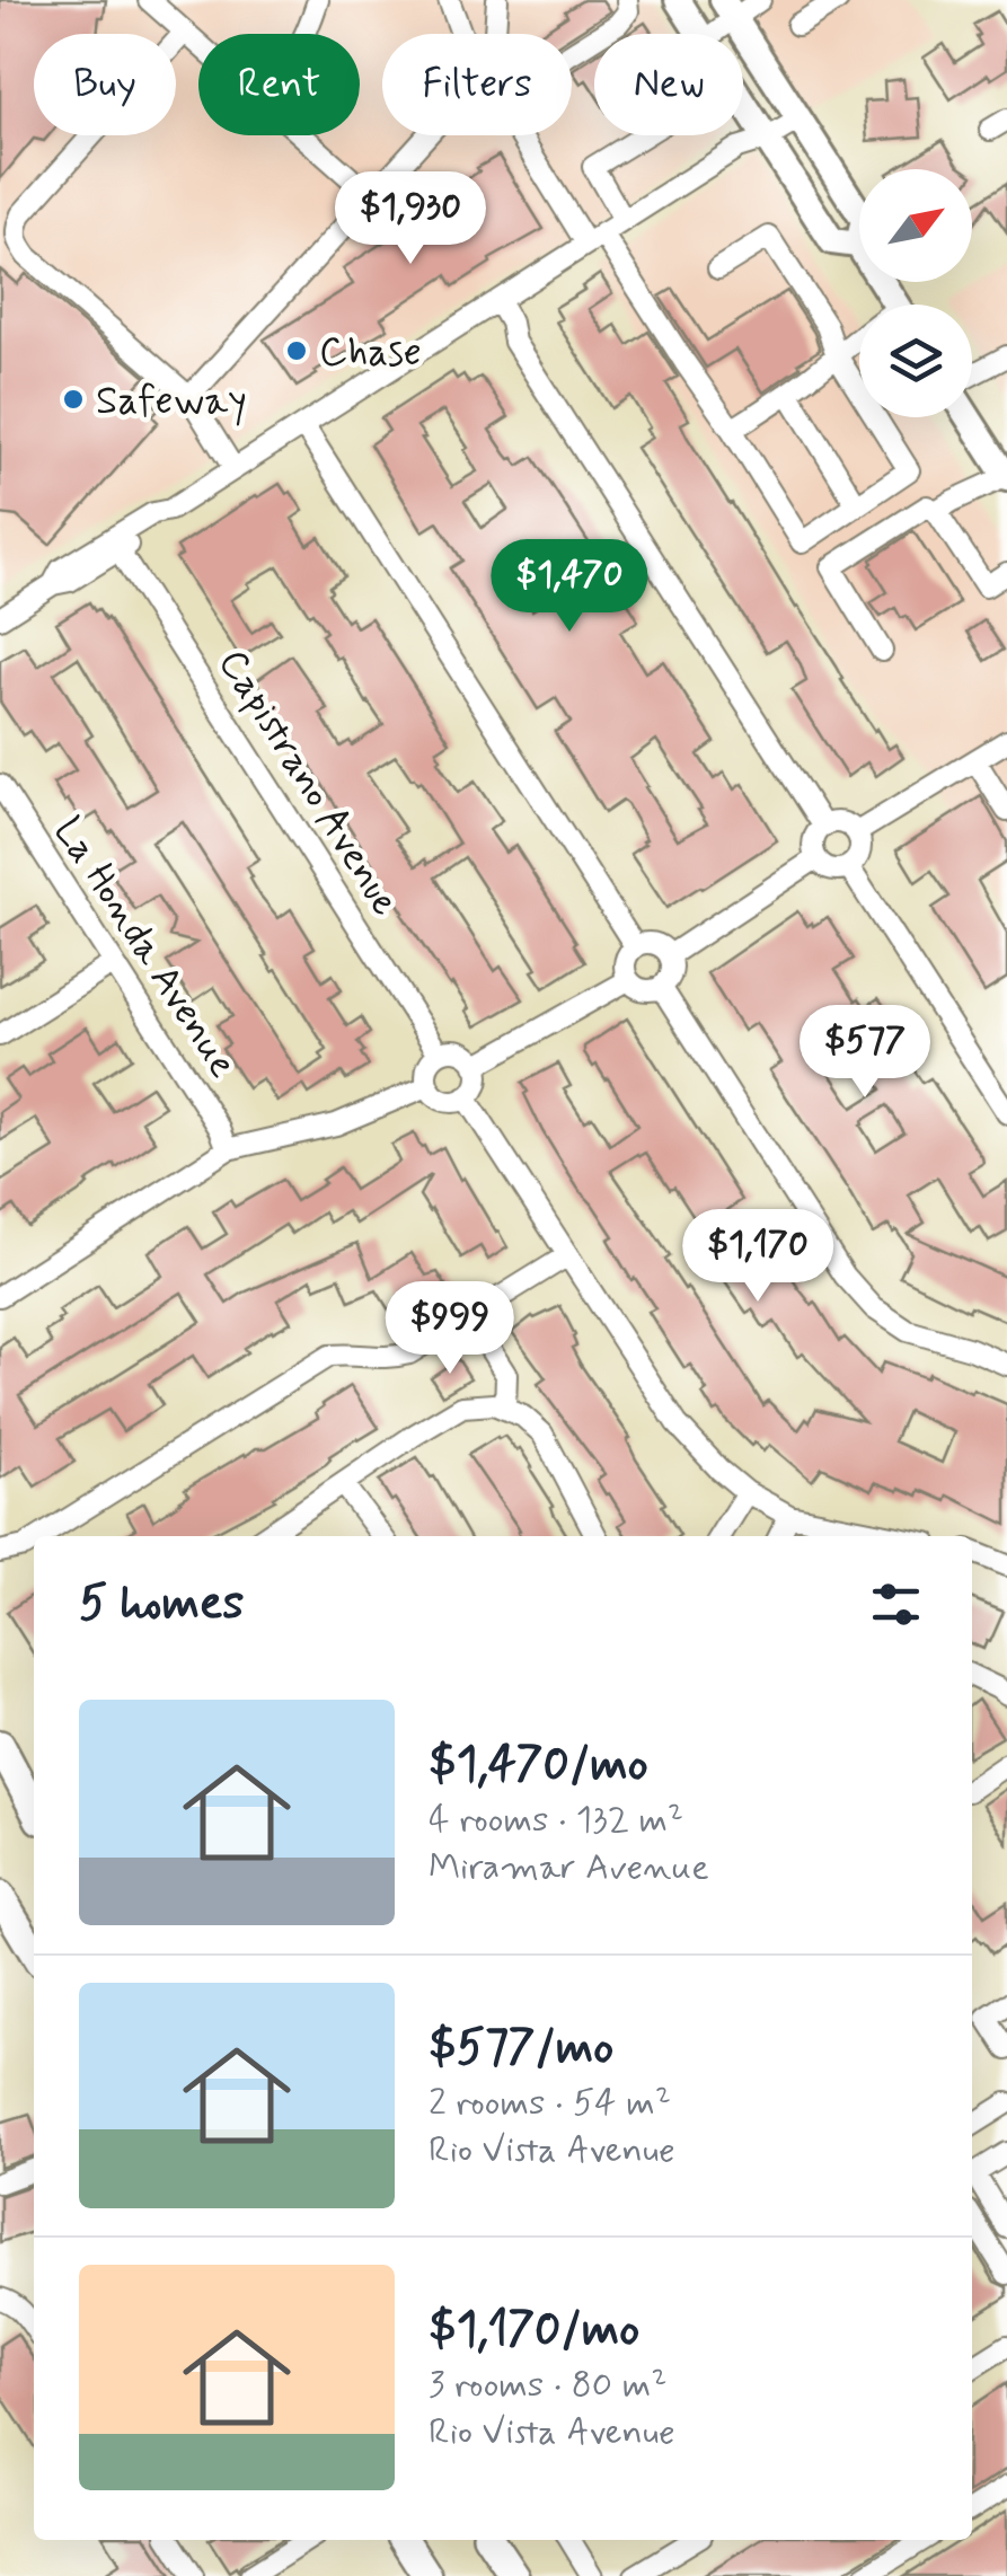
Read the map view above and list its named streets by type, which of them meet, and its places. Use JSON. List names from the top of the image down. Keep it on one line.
{"streets":{"street":["Capistrano Avenue","La Honda Avenue"]},"places":["Chase","Safeway"],"north":"top right","page":{"chip":["Buy","Rent","Filters","New"],"price":["$1,930","$1,470","$577","$1,170","$999"],"heading":"5 homes","list":[{"name":"$1,470/mo","note":"4 rooms · 132 m² · Miramar Avenue"},{"name":"$577/mo","note":"2 rooms · 54 m² · Rio Vista Avenue"},{"name":"$1,170/mo","note":"3 rooms · 80 m² · Rio Vista Avenue"}]}}
